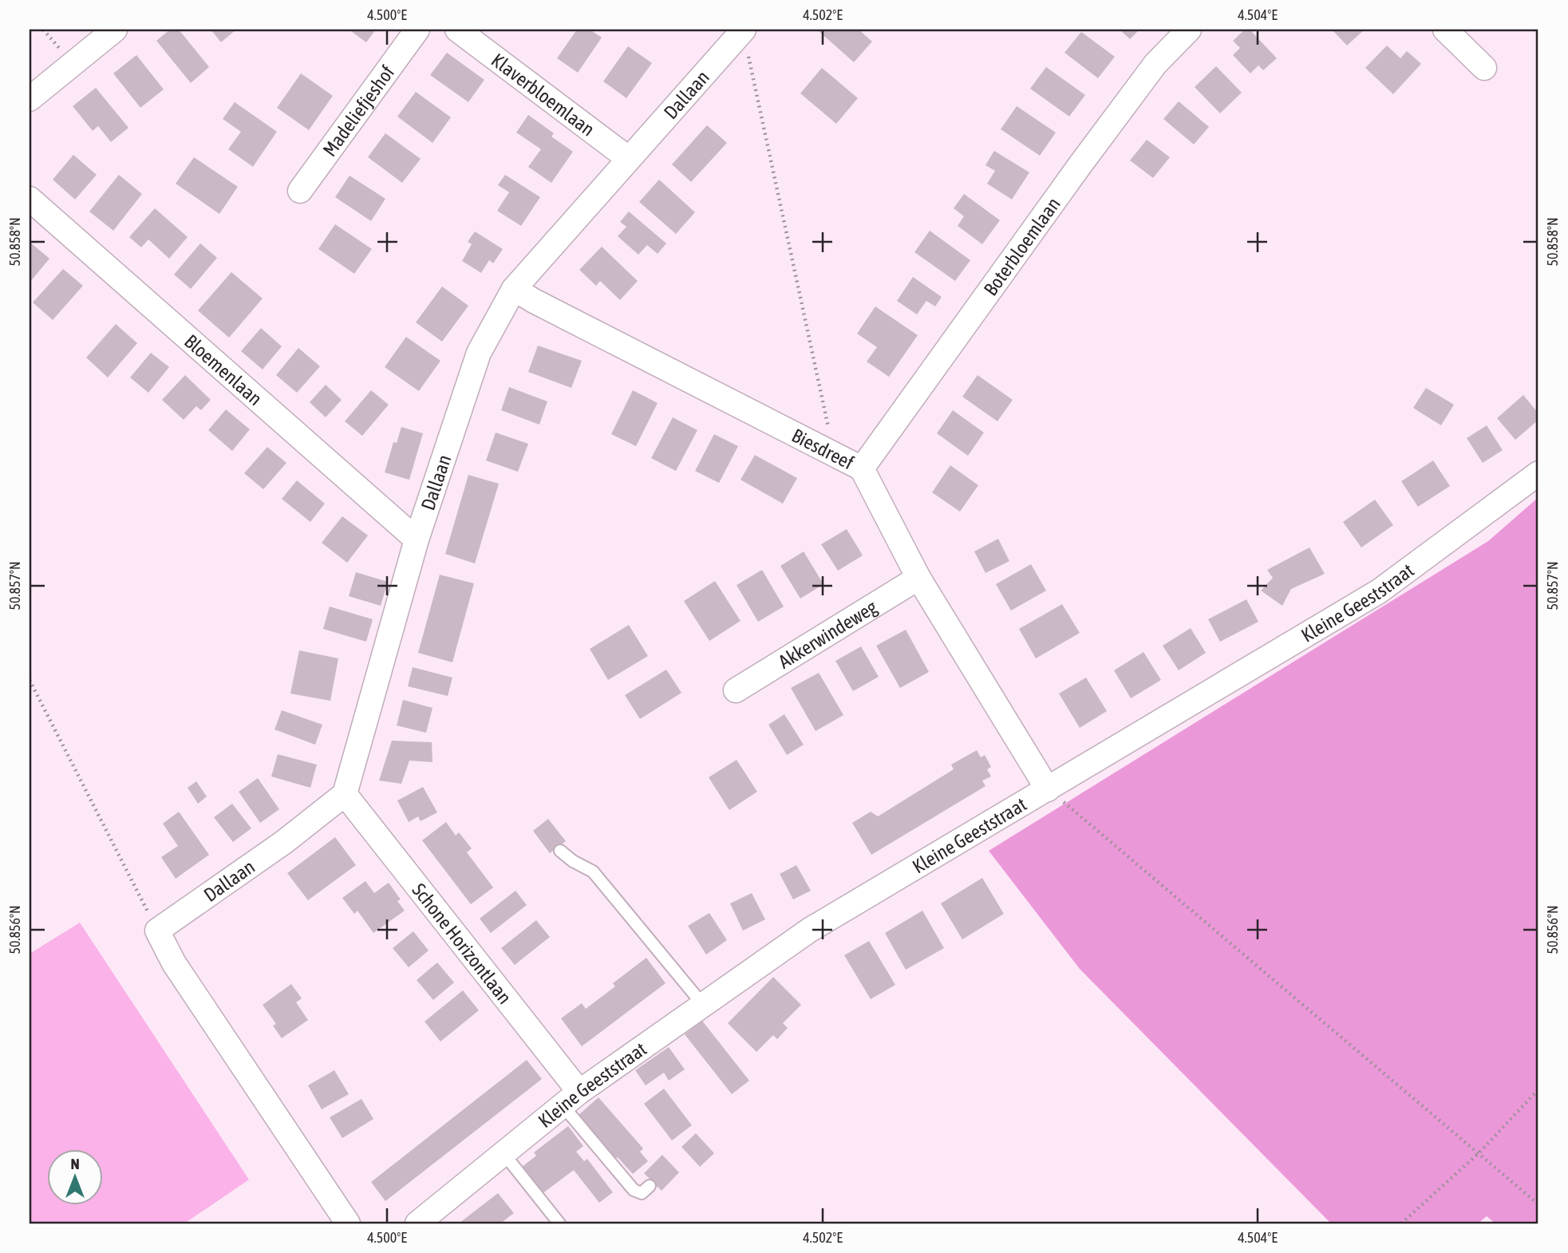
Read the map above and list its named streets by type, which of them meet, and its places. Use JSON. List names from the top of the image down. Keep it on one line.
{"streets":{"street":["Klaverbloemlaan","Dallaan","Madeliefjeshof","Boterbloemlaan","Bloemenlaan","Biesdreef","Kleine Geeststraat","Akkerwindeweg","Schone Horizontlaan"]},"crossings":[["Klaverbloemlaan","Dallaan"],["Dallaan","Bloemenlaan"],["Dallaan","Biesdreef"],["Dallaan","Schone Horizontlaan"],["Boterbloemlaan","Biesdreef"],["Biesdreef","Kleine Geeststraat"],["Biesdreef","Akkerwindeweg"],["Kleine Geeststraat","Schone Horizontlaan"]],"north":"top","coordinates":["4.500°E","4.502°E","4.504°E","50.858°N","50.857°N","50.856°N"]}
